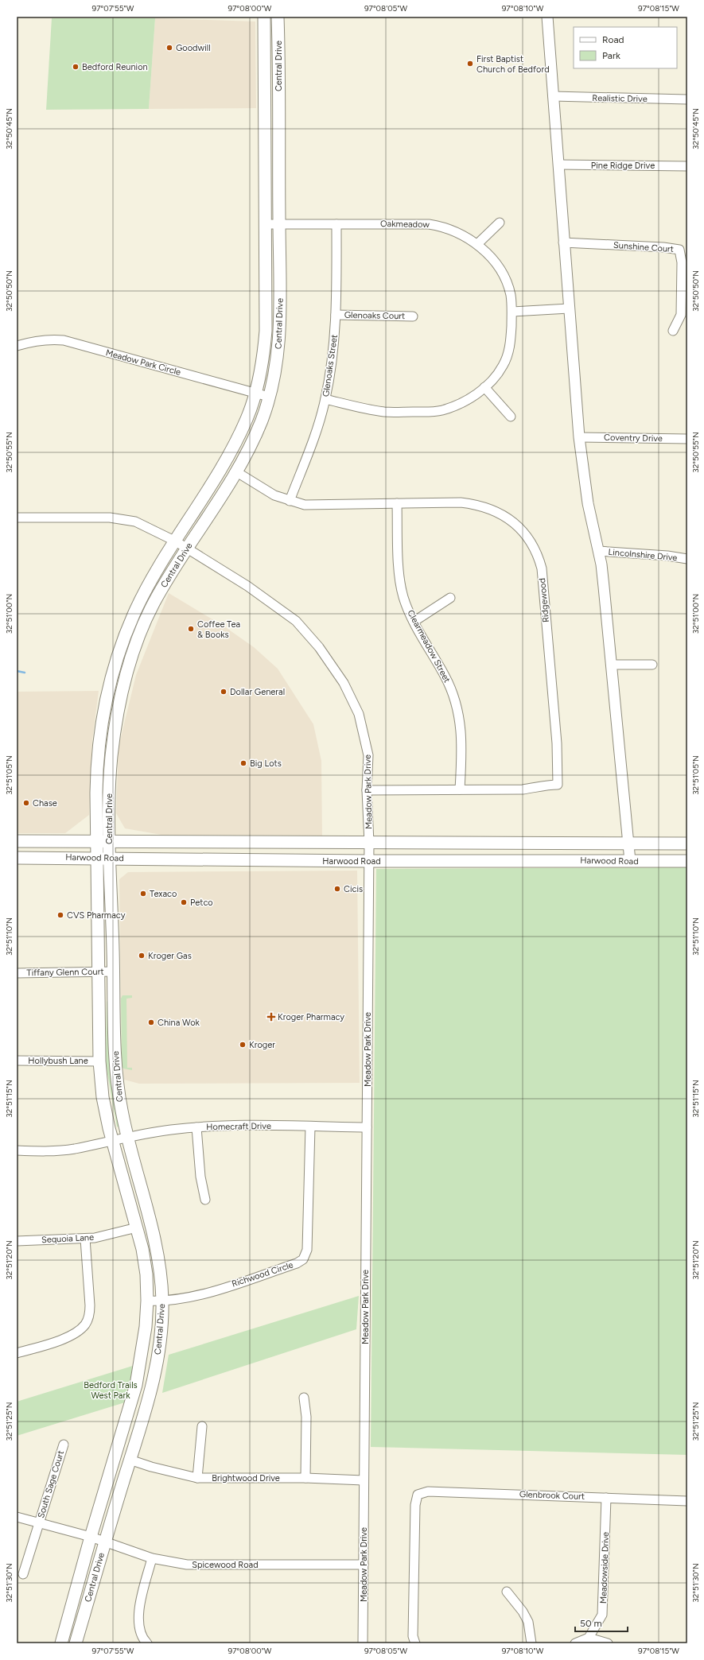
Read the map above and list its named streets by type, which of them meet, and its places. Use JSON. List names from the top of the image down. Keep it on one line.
{"streets":{"main road":["Central Drive","Harwood Road"],"street":["Realistic Drive","Pine Ridge Drive","Oakmeadow","Sunshine Court","Glenoaks Court","Meadow Park Circle","Glenoaks Street","Coventry Drive","Lincolnshire Drive","Ridgewood","Clearmeadow Street","Meadow Park Drive","Tiffany Glenn Court","Hollybush Lane","Homecraft Drive","Sequoia Lane","Richwood Circle","Brightwood Drive","South Sage Court","Glenbrook Court","Spicewood Road","Meadowside Drive"]},"crossings":[["Central Drive","Oakmeadow"],["Central Drive","Meadow Park Circle"],["Central Drive","Ridgewood"],["Central Drive","Meadow Park Drive"],["Central Drive","Harwood Road"],["Central Drive","Tiffany Glenn Court"],["Central Drive","Hollybush Lane"],["Central Drive","Homecraft Drive"],["Central Drive","Sequoia Lane"],["Central Drive","Richwood Circle"],["Central Drive","Brightwood Drive"],["Central Drive","Spicewood Road"],["Oakmeadow","Glenoaks Street"],["Glenoaks Court","Glenoaks Street"],["Glenoaks Street","Ridgewood"],["Ridgewood","Clearmeadow Street"],["Ridgewood","Meadow Park Drive"],["Meadow Park Drive","Harwood Road"],["Meadow Park Drive","Homecraft Drive"],["Meadow Park Drive","Brightwood Drive"],["Meadow Park Drive","Spicewood Road"],["Homecraft Drive","Richwood Circle"],["South Sage Court","Spicewood Road"],["Glenbrook Court","Meadowside Drive"]],"parks":["Bedford Trails West Park"],"places":{"other":["Goodwill","First Baptist Church of Bedford","Bedford Reunion","Coffee Tea & Books","Dollar General","Big Lots","Chase","Cicis","Texaco","Petco","CVS Pharmacy","Kroger Gas","China Wok","Kroger"],"health":["Kroger Pharmacy"]},"legend":["Road","Park"],"scale_bar":"50 m","coordinates":["97°07'55\"W","97°08'00\"W","97°08'05\"W","97°08'10\"W","97°08'15\"W","32°50'45\"N","32°50'50\"N","32°50'55\"N","32°51'00\"N","32°51'05\"N","32°51'10\"N","32°51'15\"N","32°51'20\"N","32°51'25\"N","32°51'30\"N"]}
